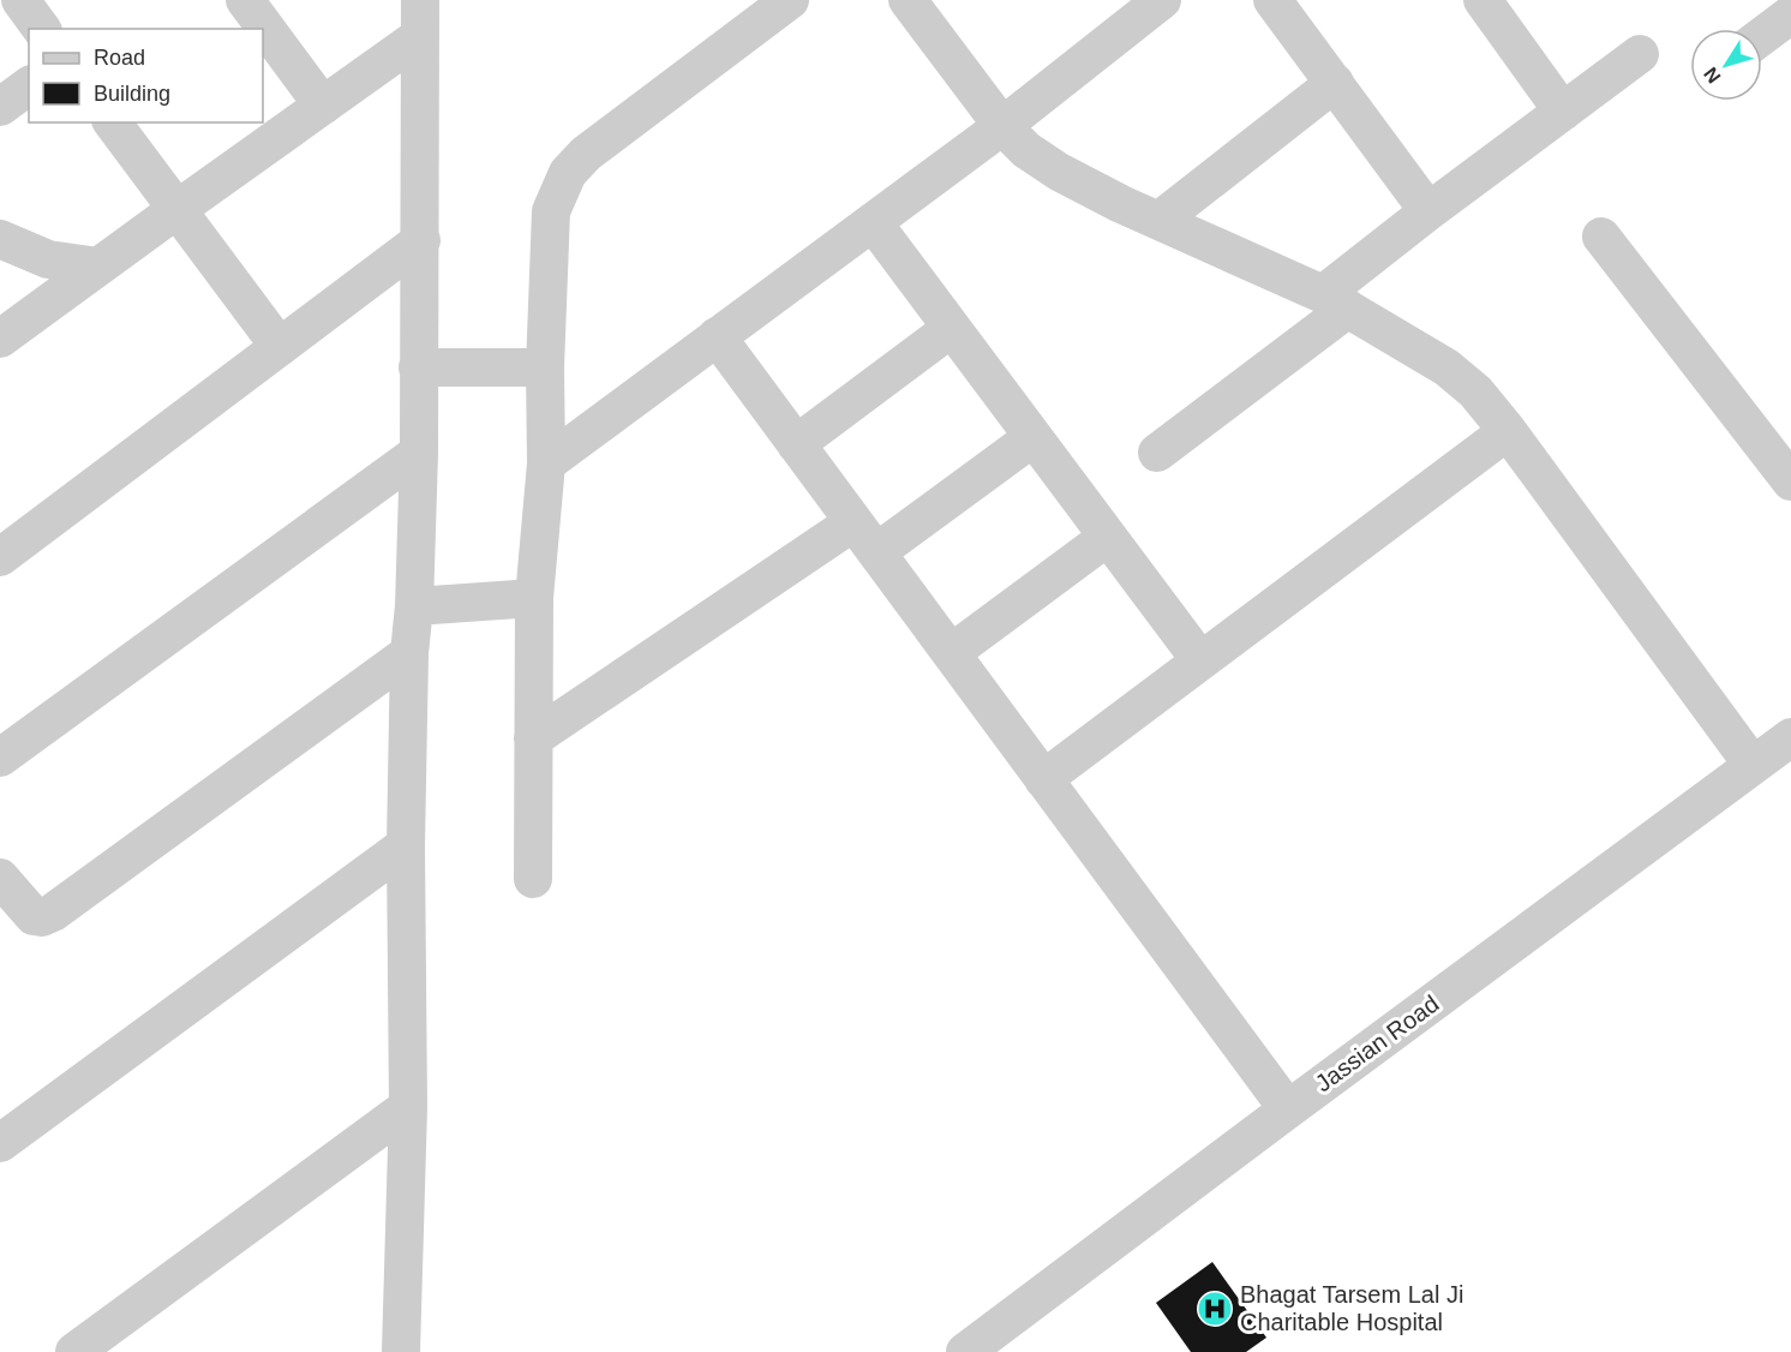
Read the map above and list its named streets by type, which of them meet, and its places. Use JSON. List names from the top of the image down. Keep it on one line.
{"streets":{"street":["Jassian Road"]},"places":{"hospital":["Bhagat Tarsem Lal Ji Charitable Hospital"]},"legend":["Road","Building"],"north":"bottom left"}
